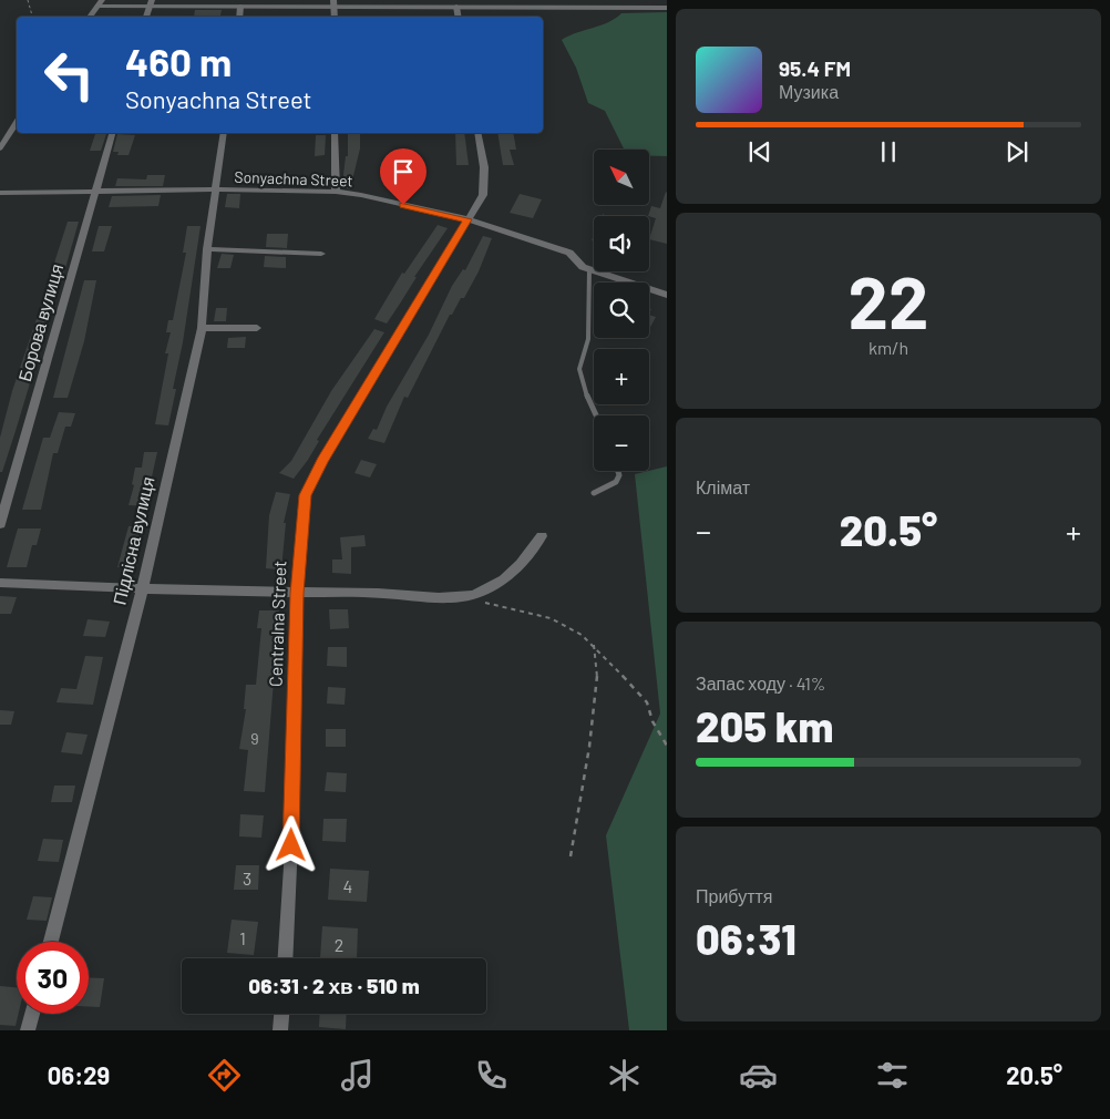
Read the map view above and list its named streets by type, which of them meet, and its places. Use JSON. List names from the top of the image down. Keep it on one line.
{"streets":{"street":["Sonyachna Street","Борова вулиця","Підлісна вулиця","Centralna Street"]},"crossings":[["Sonyachna Street","Борова вулиця"],["Sonyachna Street","Підлісна вулиця"],["Sonyachna Street","Centralna Street"]],"house_numbers":["9","3","4","1","2"],"north":"top left","page":{"turn":["460 m","Sonyachna Street"],"song":["95.4 FM","Музика"],"map_buttons":["+","−"],"tile":[["22","km/h"],"Клімат",["Запас ходу · 41%","205 km"],["Прибуття","06:31"]],"heat":["−","20.5°","+"],"limit":"30","trip":"06:31 · 2 хв · 510 m","tabs":["06:29","20.5°"]}}
